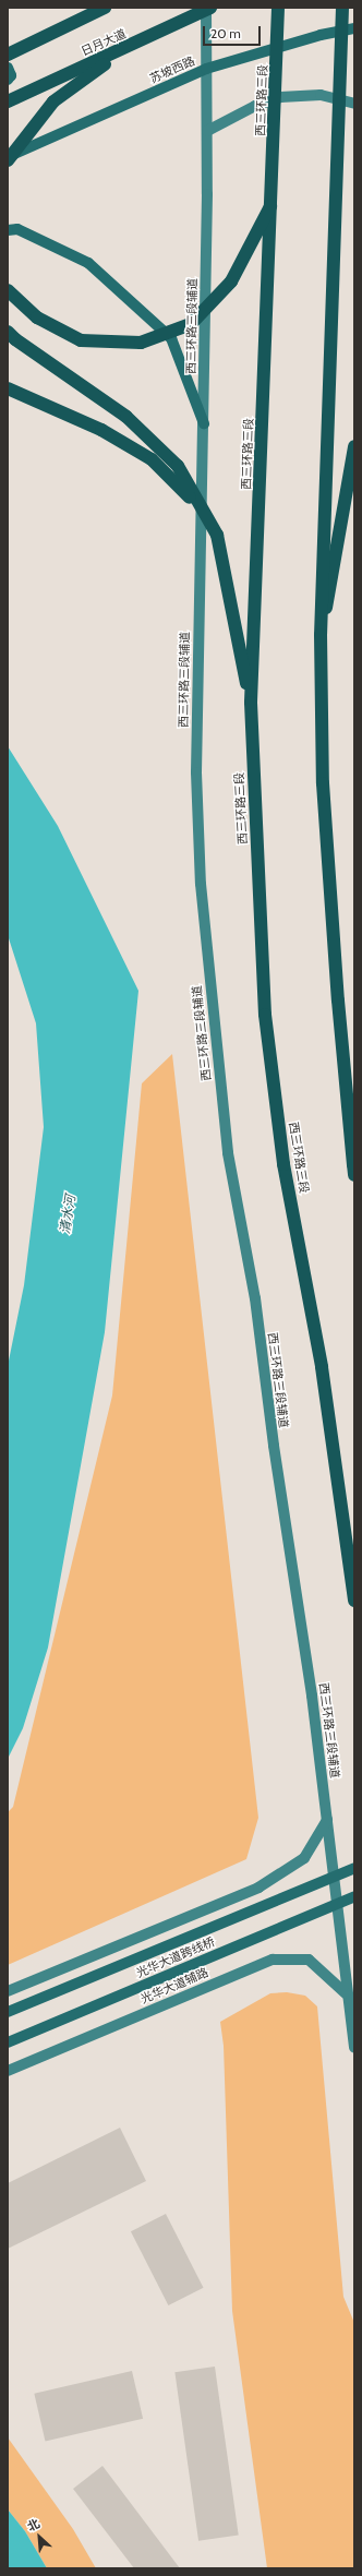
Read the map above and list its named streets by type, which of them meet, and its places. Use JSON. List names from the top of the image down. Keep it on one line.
{"streets":{"highway":["日月大道","西三环路三段"],"main road":["苏坡西路","西三环路三段辅道","光华大道跨线桥","光华大道辅路"]},"crossings":[["苏坡西路","西三环路三段辅道"],["西三环路三段辅道","光华大道辅路"]],"water":["清水河"],"scale_bar":"20 m","north":"top left"}
